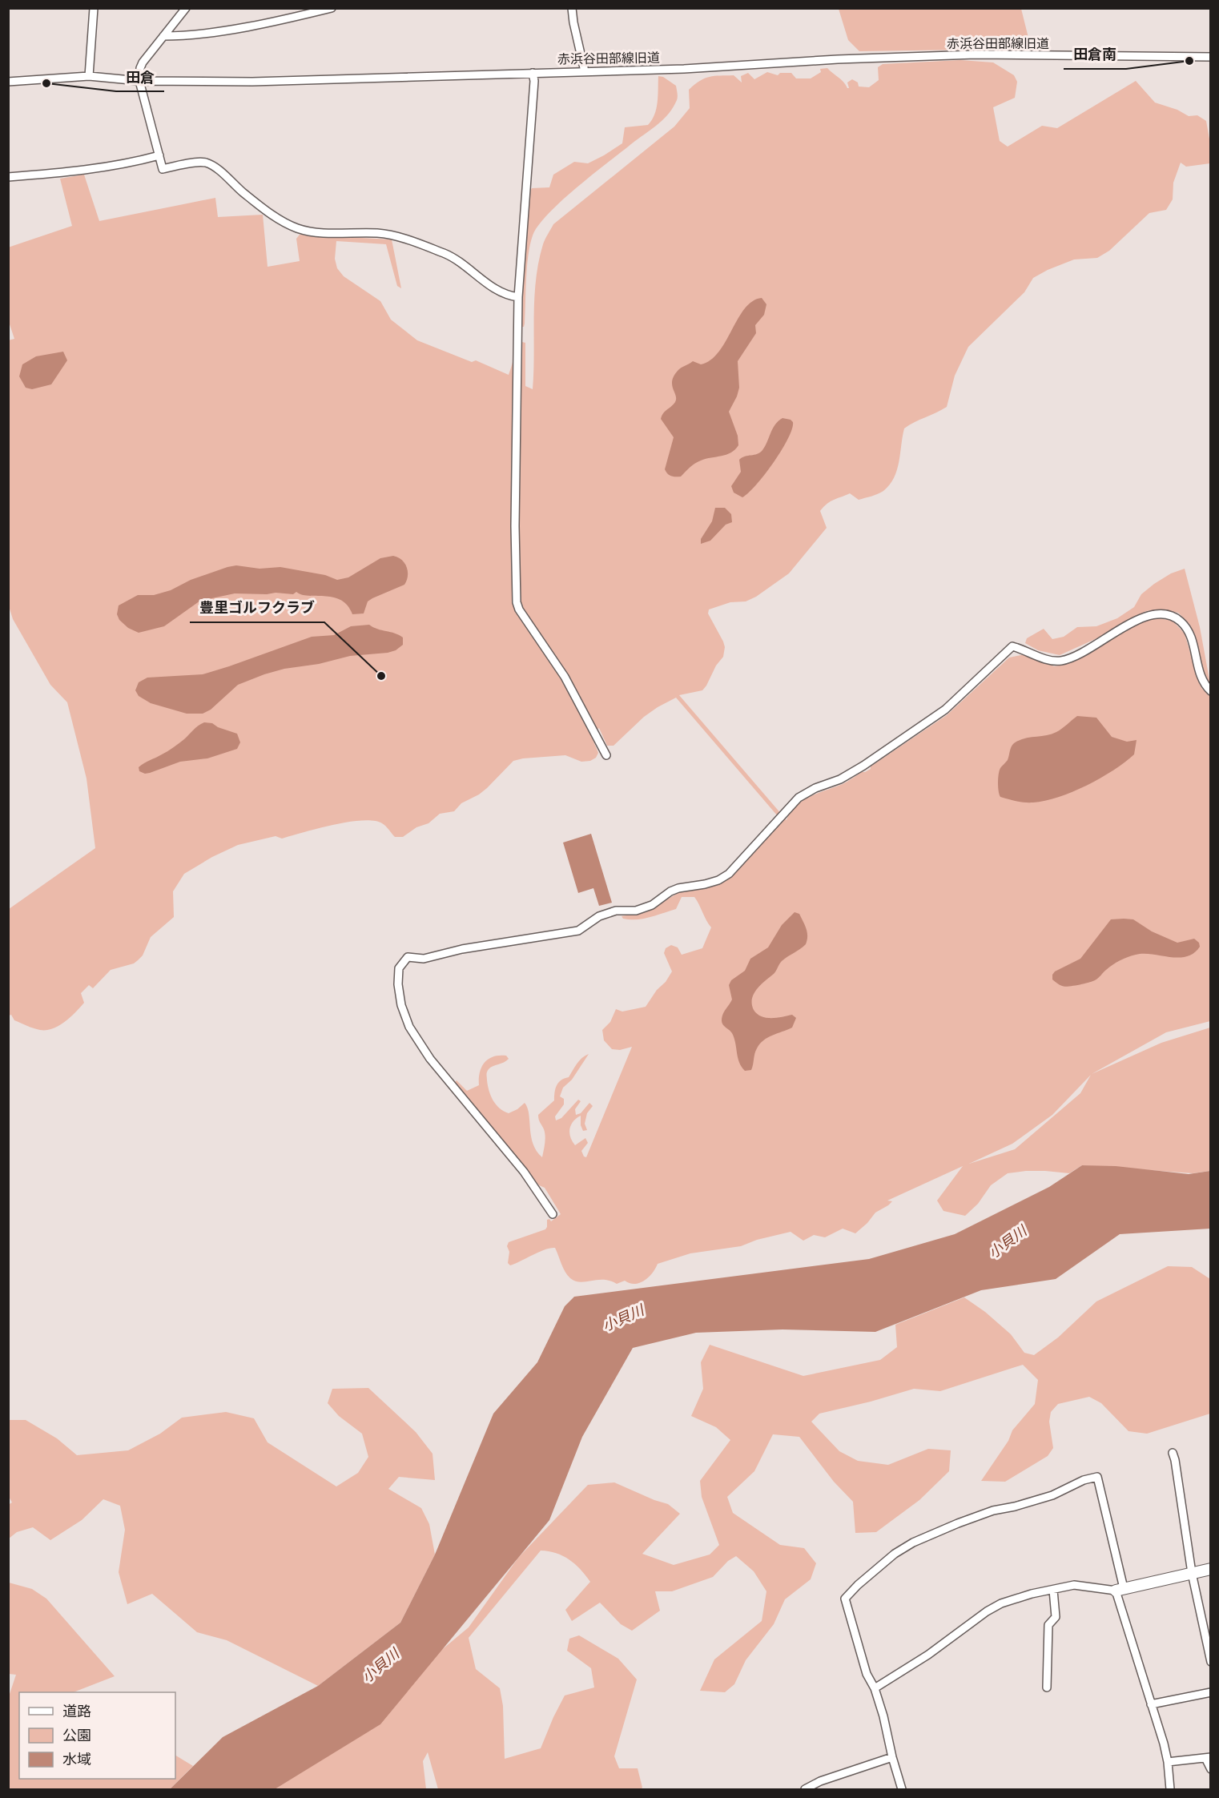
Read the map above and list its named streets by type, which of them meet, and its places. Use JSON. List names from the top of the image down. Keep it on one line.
{"streets":{"street":["赤浜谷田部線旧道"]},"water":["小貝川"],"places":["田倉南","田倉","豊里ゴルフクラブ"],"legend":["道路","公園","水域"]}
